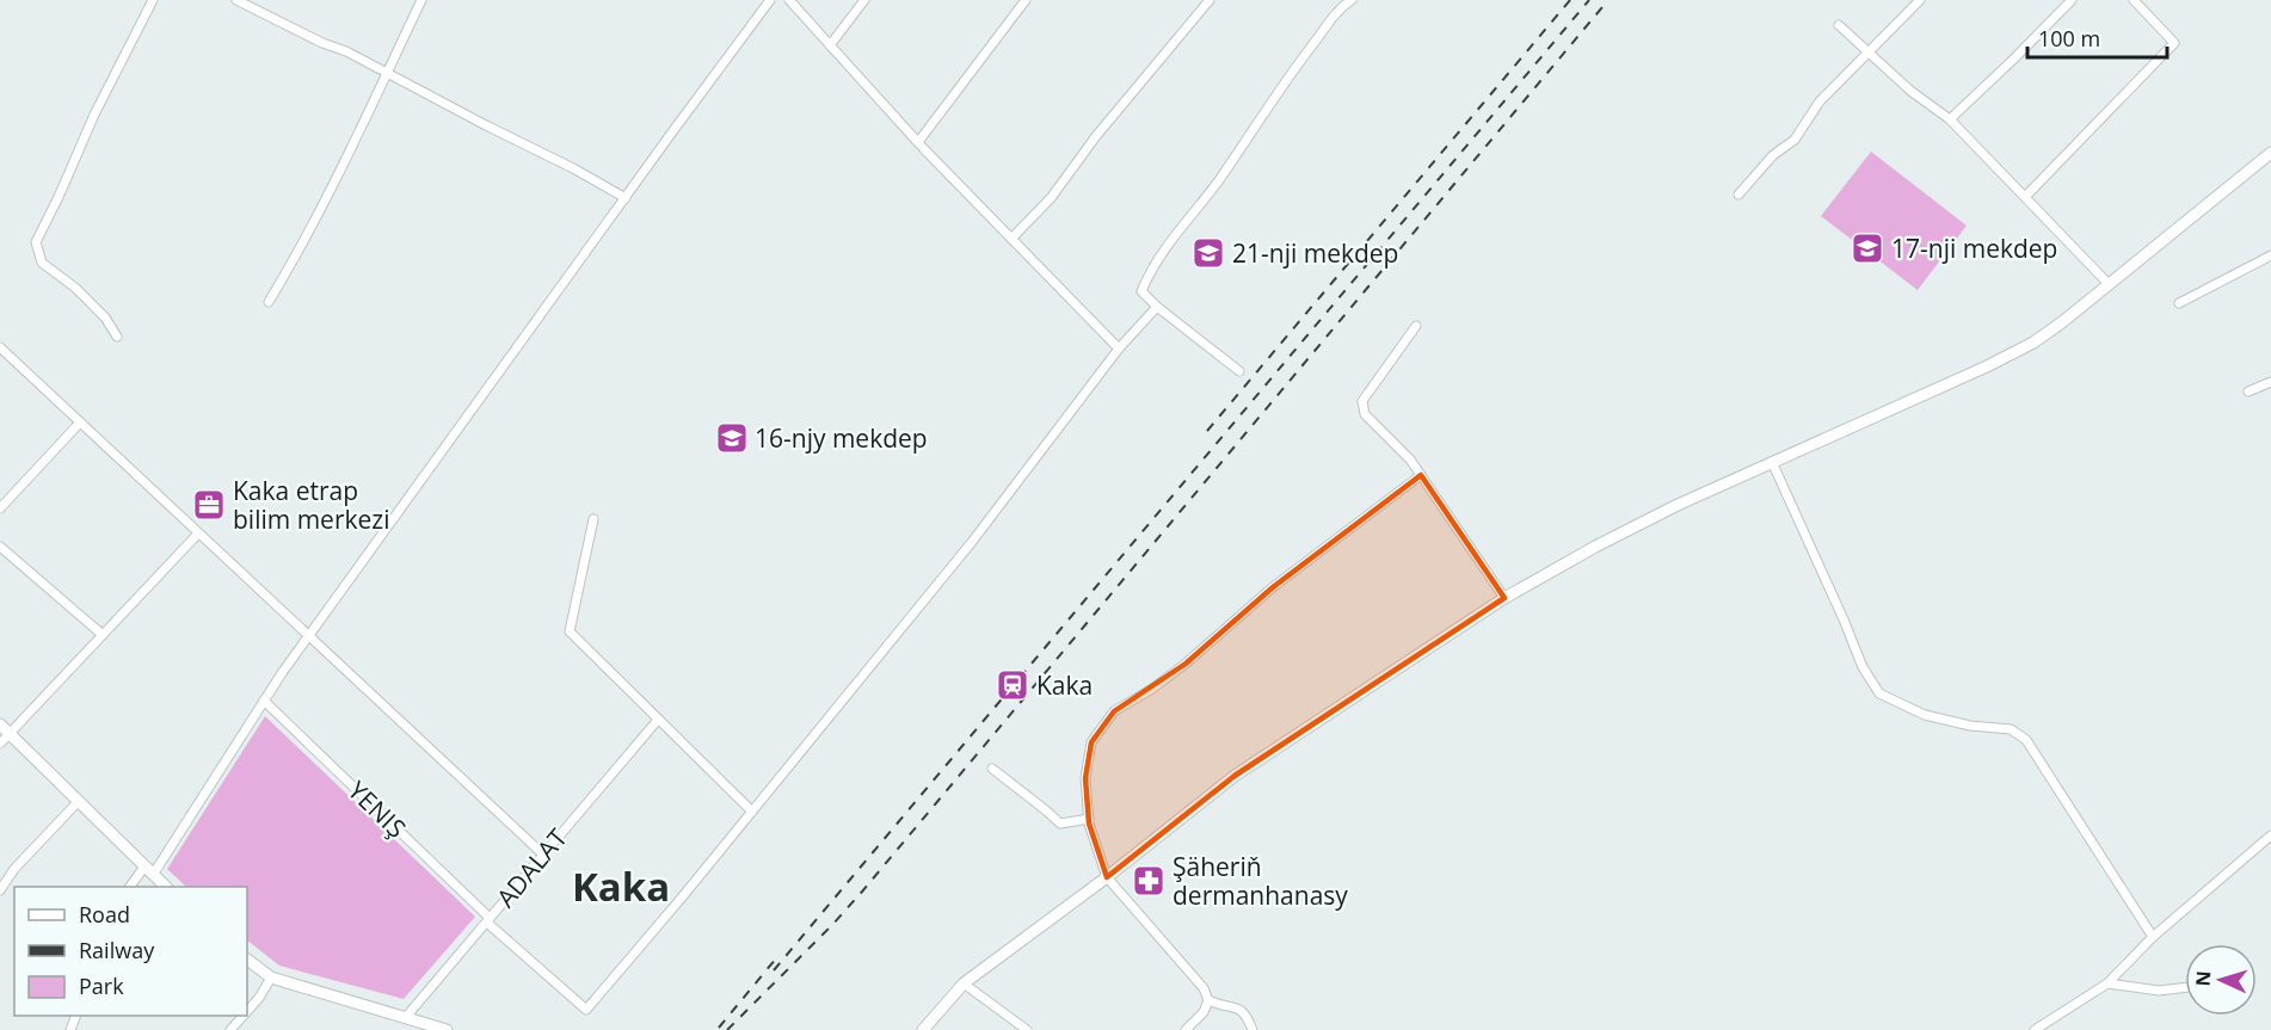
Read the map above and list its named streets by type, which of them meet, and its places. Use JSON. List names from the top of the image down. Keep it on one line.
{"streets":{"street":["YENIŞ","ADALAT"]},"crossings":[["YENIŞ","ADALAT"]],"districts":["Kaka"],"places":{"school or university":["17-nji mekdep","21-nji mekdep","16-njy mekdep"],"office":["Kaka etrap bilim merkezi"],"station":["Kaka"],"pharmacy":["Şäheriň dermanhanasy"]},"legend":["Road","Railway","Park"],"scale_bar":"100 m","north":"left"}
